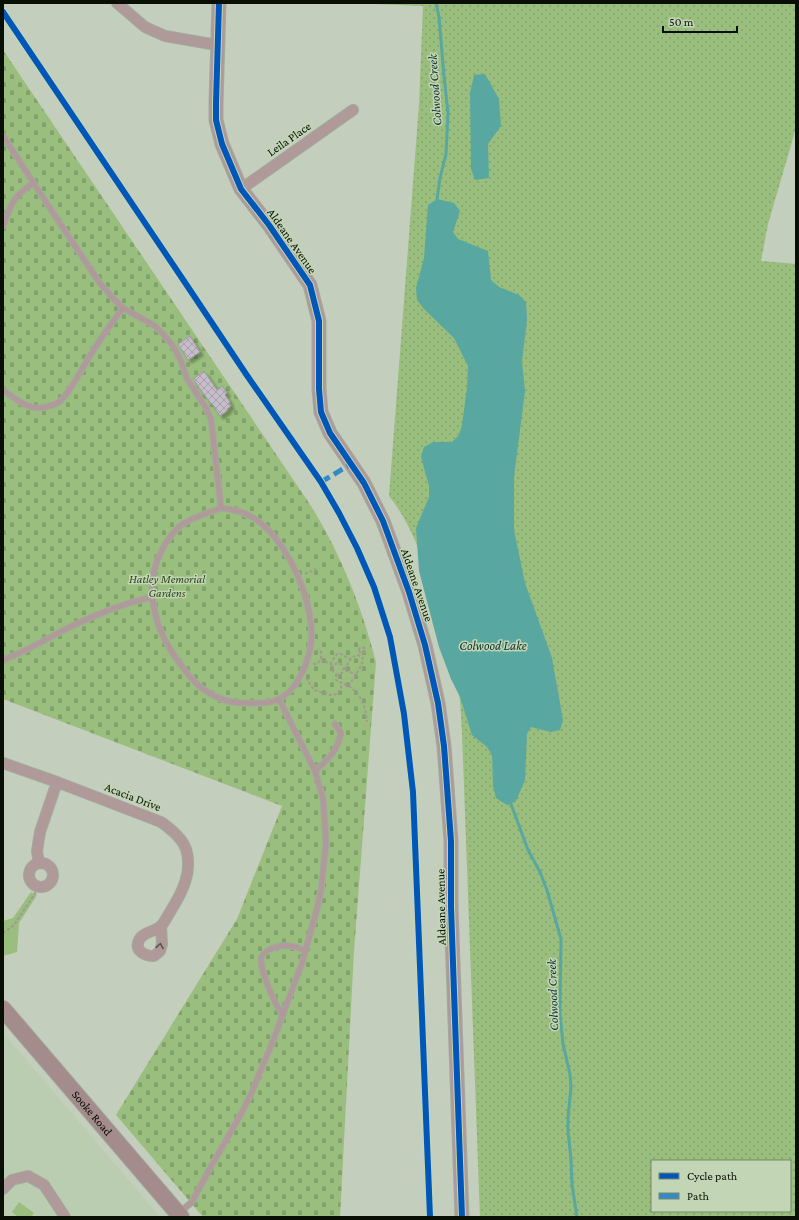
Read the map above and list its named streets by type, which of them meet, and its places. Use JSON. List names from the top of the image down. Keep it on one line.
{"streets":{"main road":["Sooke Road"],"street":["Leila Place","Aldeane Avenue","Acacia Drive"]},"crossings":[["Leila Place","Aldeane Avenue"]],"water":["Colwood Creek","Colwood Lake"],"parks":["Hatley Memorial Gardens"],"legend":["Cycle path","Path"],"scale_bar":"50 m"}
